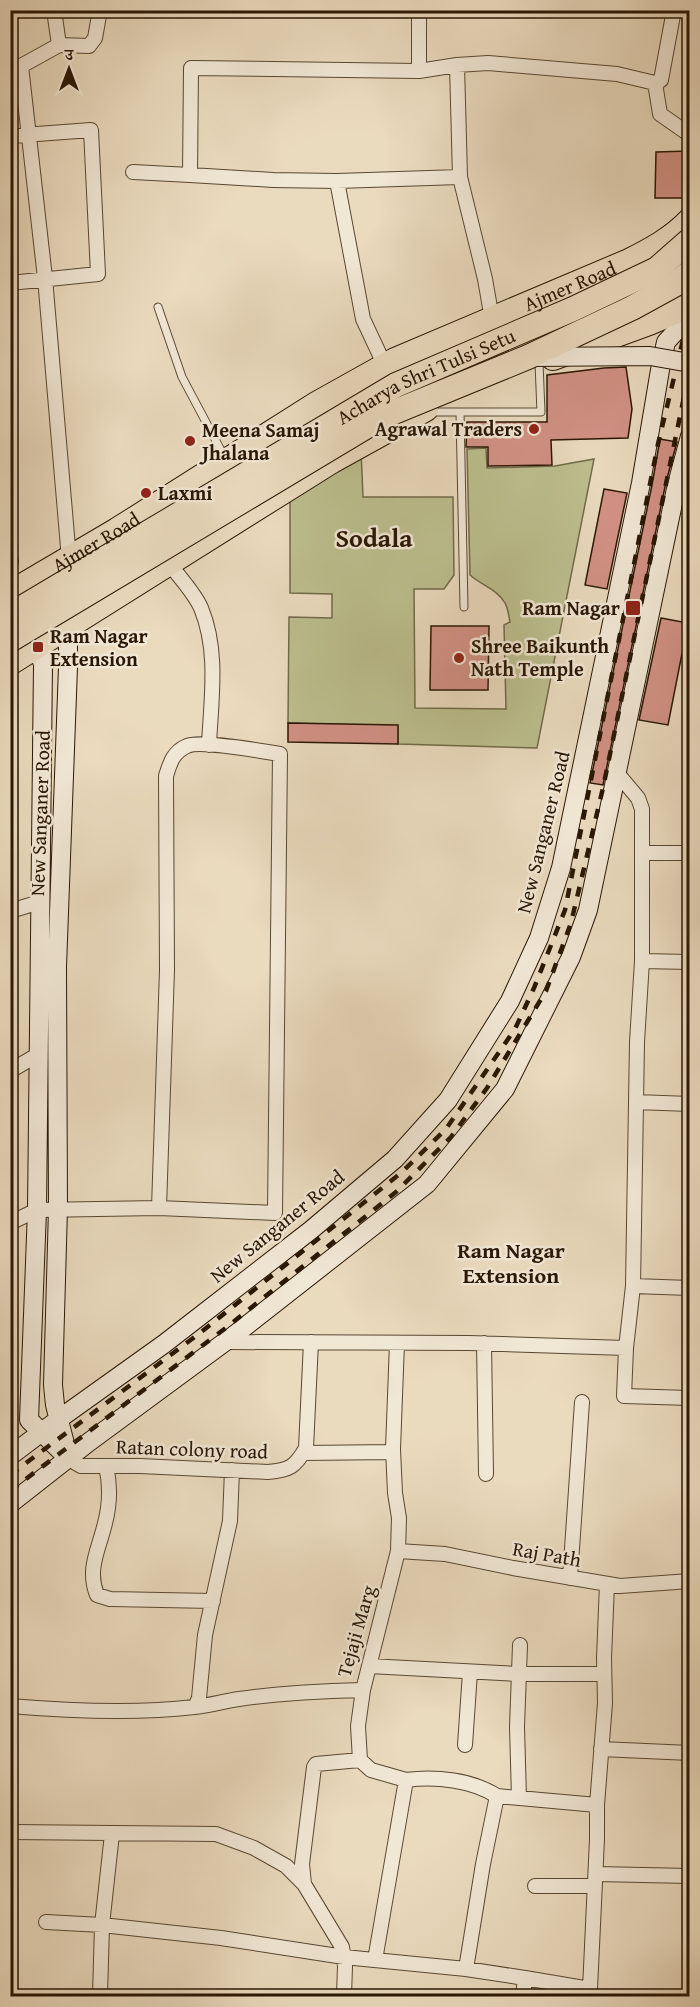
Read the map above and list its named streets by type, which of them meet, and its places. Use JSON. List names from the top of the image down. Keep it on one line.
{"streets":{"highway":["Ajmer Road","Acharya Shri Tulsi Setu"],"main road":["New Sanganer Road"],"street":["Ratan colony road","Raj Path","Tejaji Marg"]},"crossings":[["Ajmer Road","Acharya Shri Tulsi Setu"],["Ajmer Road","New Sanganer Road"],["Acharya Shri Tulsi Setu","New Sanganer Road"],["New Sanganer Road","Ratan colony road"],["Raj Path","Tejaji Marg"]],"districts":["Sodala","Ram Nagar Extension"],"places":{"other":["Agrawal Traders","Meena Samaj Jhalana","Laxmi","Shree Baikunth Nath Temple"],"transit":["Ram Nagar","Ram Nagar Extension"]},"north":"top"}
